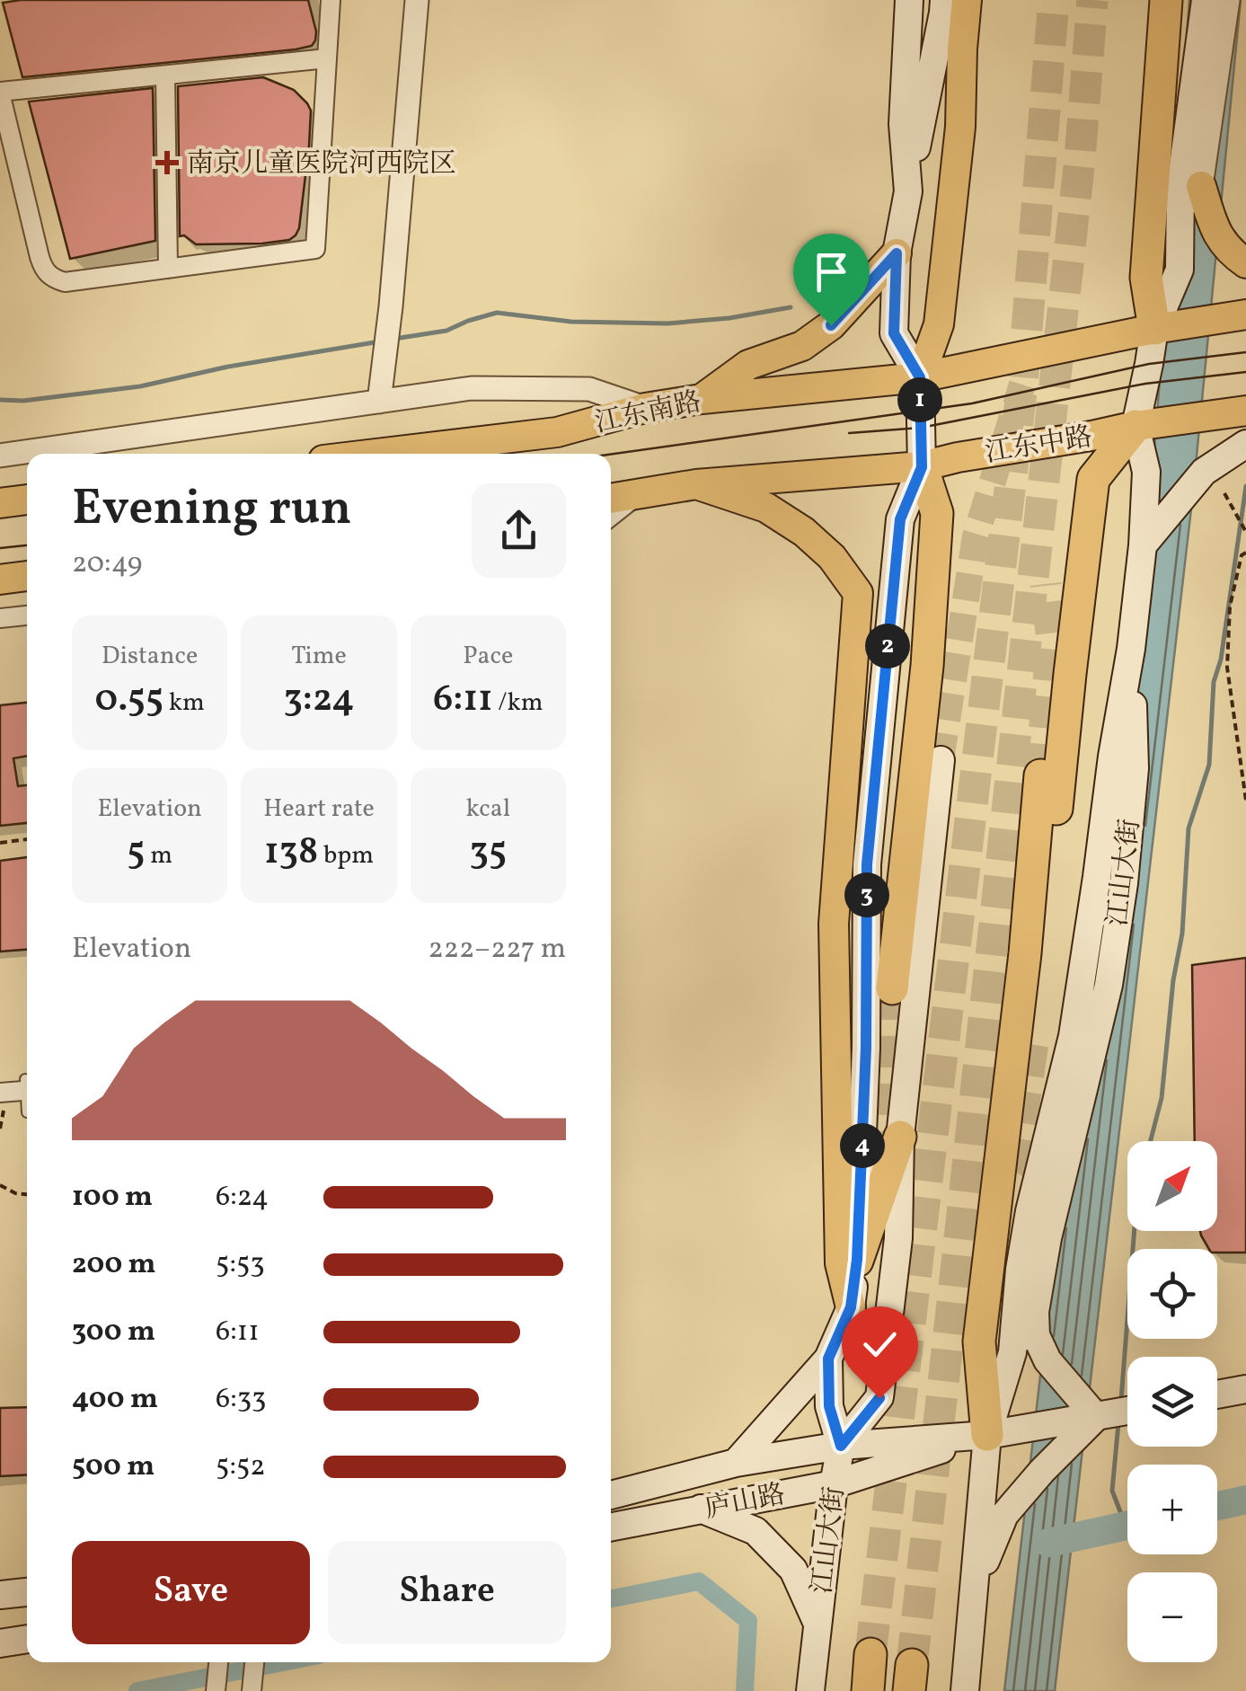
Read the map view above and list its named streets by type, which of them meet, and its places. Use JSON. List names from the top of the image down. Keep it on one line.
{"streets":{"main road":["江东南路","江东中路","江山大街","庐山路"]},"crossings":[["江东南路","江山大街"],["江东中路","江山大街"],["江山大街","庐山路"]],"places":{"health":["南京儿童医院河西院区"]},"north":"top right","page":{"pins":["1","2","3","4"],"heading":["Evening run","20:49"],"stats":[["Distance","0.55 km"],["Time","3:24"],["Pace","6:11 /km"],["Elevation","5 m"],["Heart rate","138 bpm"],["kcal","35"]],"chart":["Elevation","222–227 m"],"map_buttons":["+","−"],"list":[{"name":"100 m","note":"6:24"},{"name":"200 m","note":"5:53"},{"name":"300 m","note":"6:11"},{"name":"400 m","note":"6:33"},{"name":"500 m","note":"5:52"}],"buttons":["Save","Share"]}}
